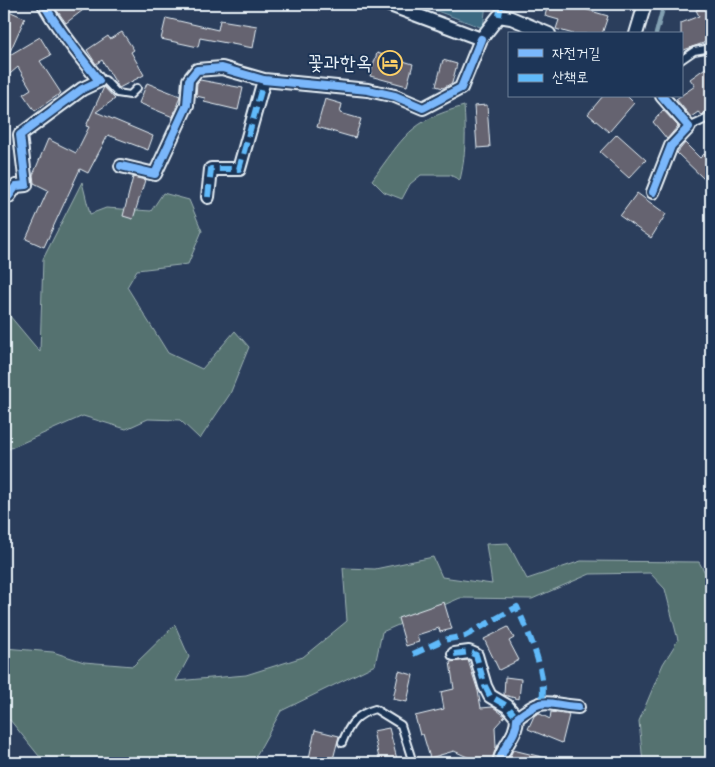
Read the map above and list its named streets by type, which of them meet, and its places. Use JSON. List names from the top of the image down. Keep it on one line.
{"places":{"hotel":["꽃과한옥"]},"legend":["자전거길","산책로"]}
